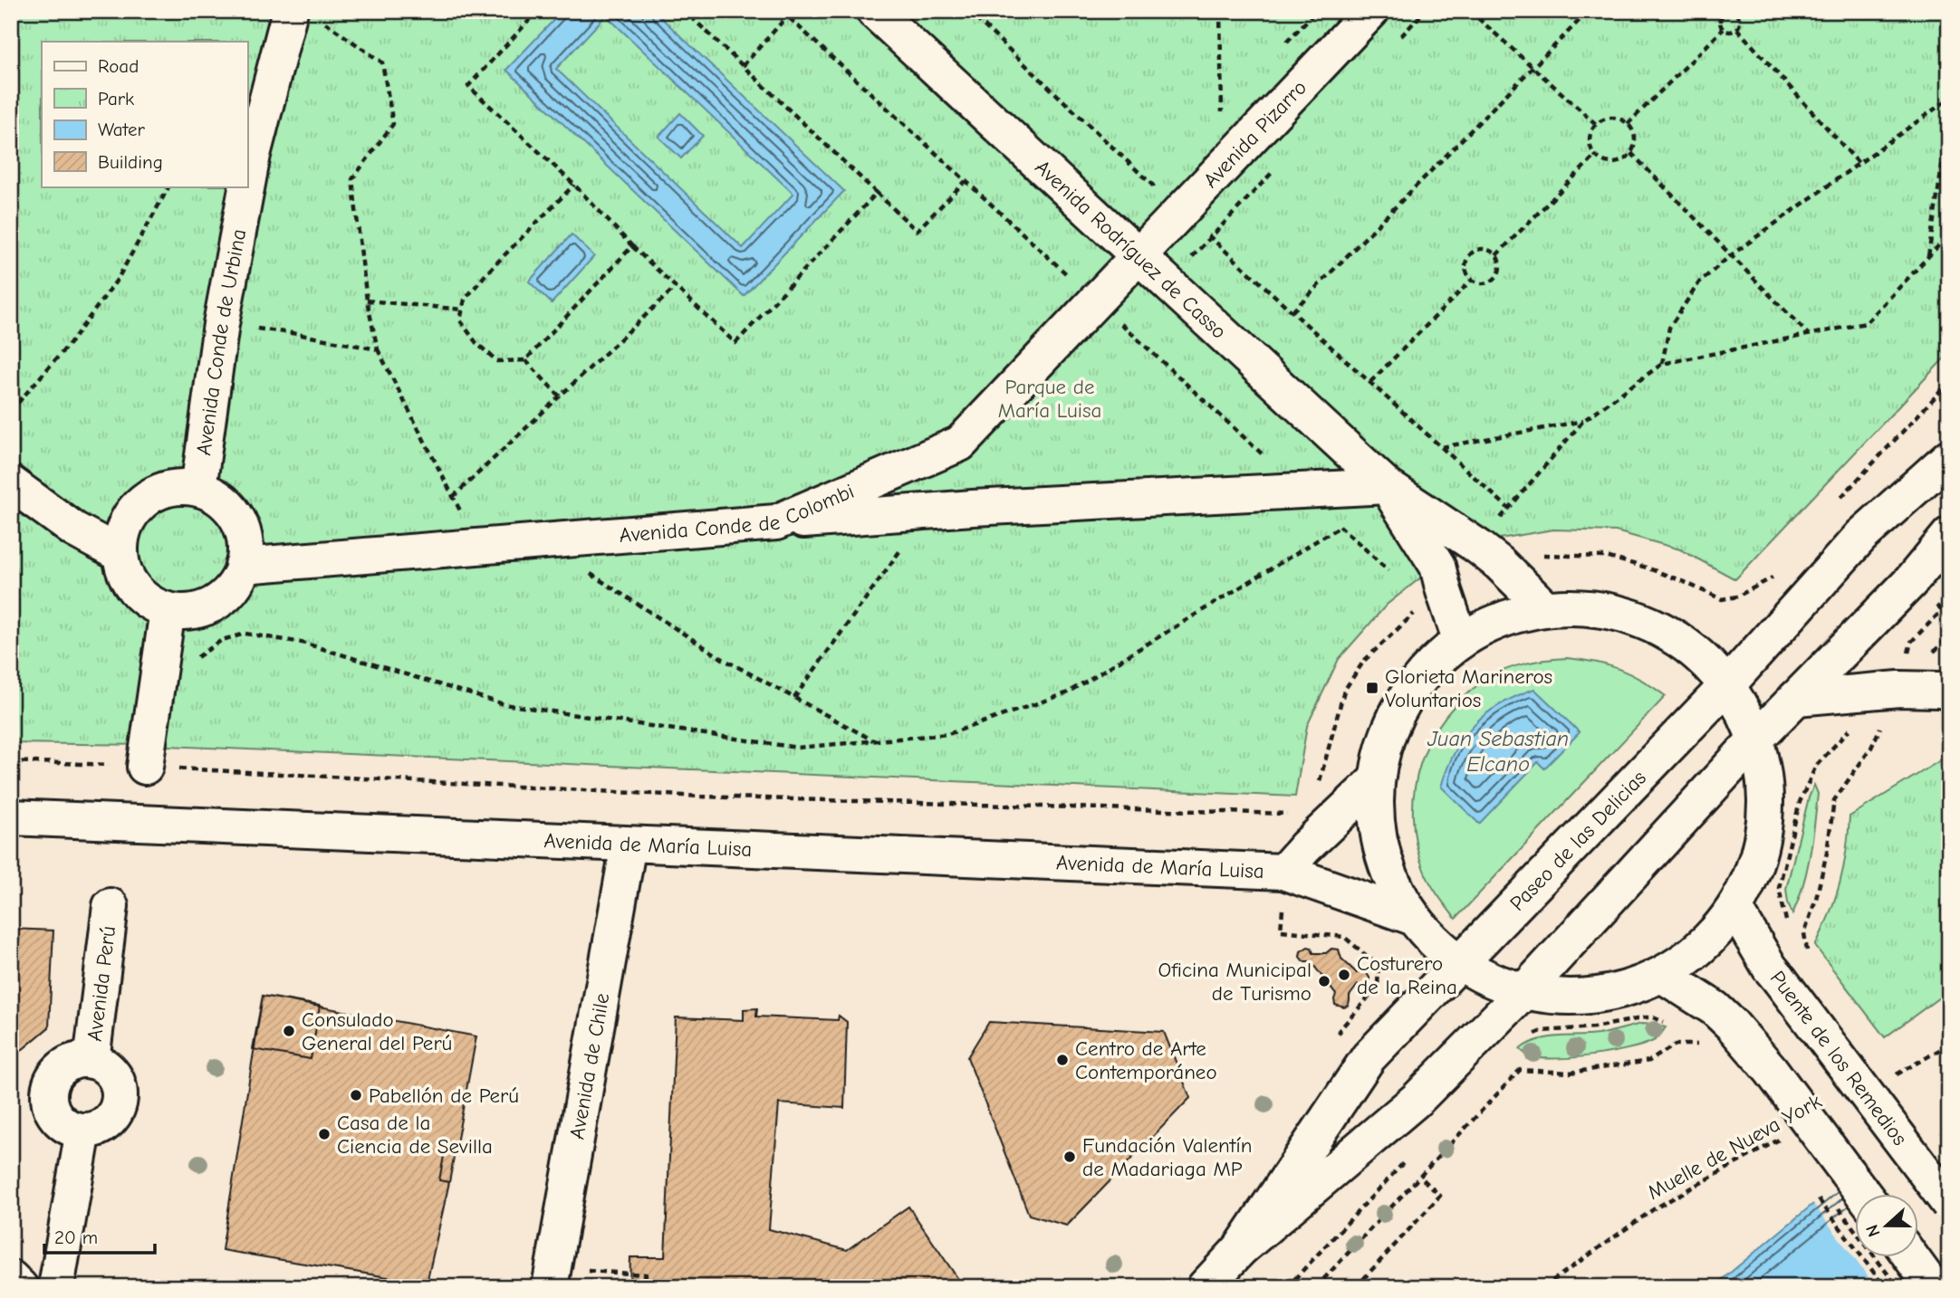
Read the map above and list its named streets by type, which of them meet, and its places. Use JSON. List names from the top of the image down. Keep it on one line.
{"streets":{"main road":["Avenida Pizarro","Avenida Rodríguez de Casso","Avenida Conde de Urbina","Avenida Conde de Colombi","Paseo de las Delicias","Avenida de María Luisa","Avenida Perú","Puente de los Remedios","Avenida de Chile"],"path":["Muelle de Nueva York"]},"crossings":[["Avenida Pizarro","Avenida Rodríguez de Casso"],["Avenida Pizarro","Avenida Conde de Colombi"],["Avenida Rodríguez de Casso","Avenida Conde de Colombi"],["Avenida Conde de Urbina","Avenida Conde de Colombi"],["Avenida de María Luisa","Avenida de Chile"]],"water":["Juan Sebastian Elcano"],"parks":["Parque de María Luisa"],"places":{"transit":["Glorieta Marineros Voluntarios"],"other":["Costurero de la Reina","Oficina Municipal de Turismo","Consulado General del Perú","Centro de Arte Contemporáneo","Pabellón de Perú","Casa de la Ciencia de Sevilla","Fundación Valentín de Madariaga MP"]},"legend":["Road","Park","Water","Building"],"scale_bar":"20 m","north":"left"}
